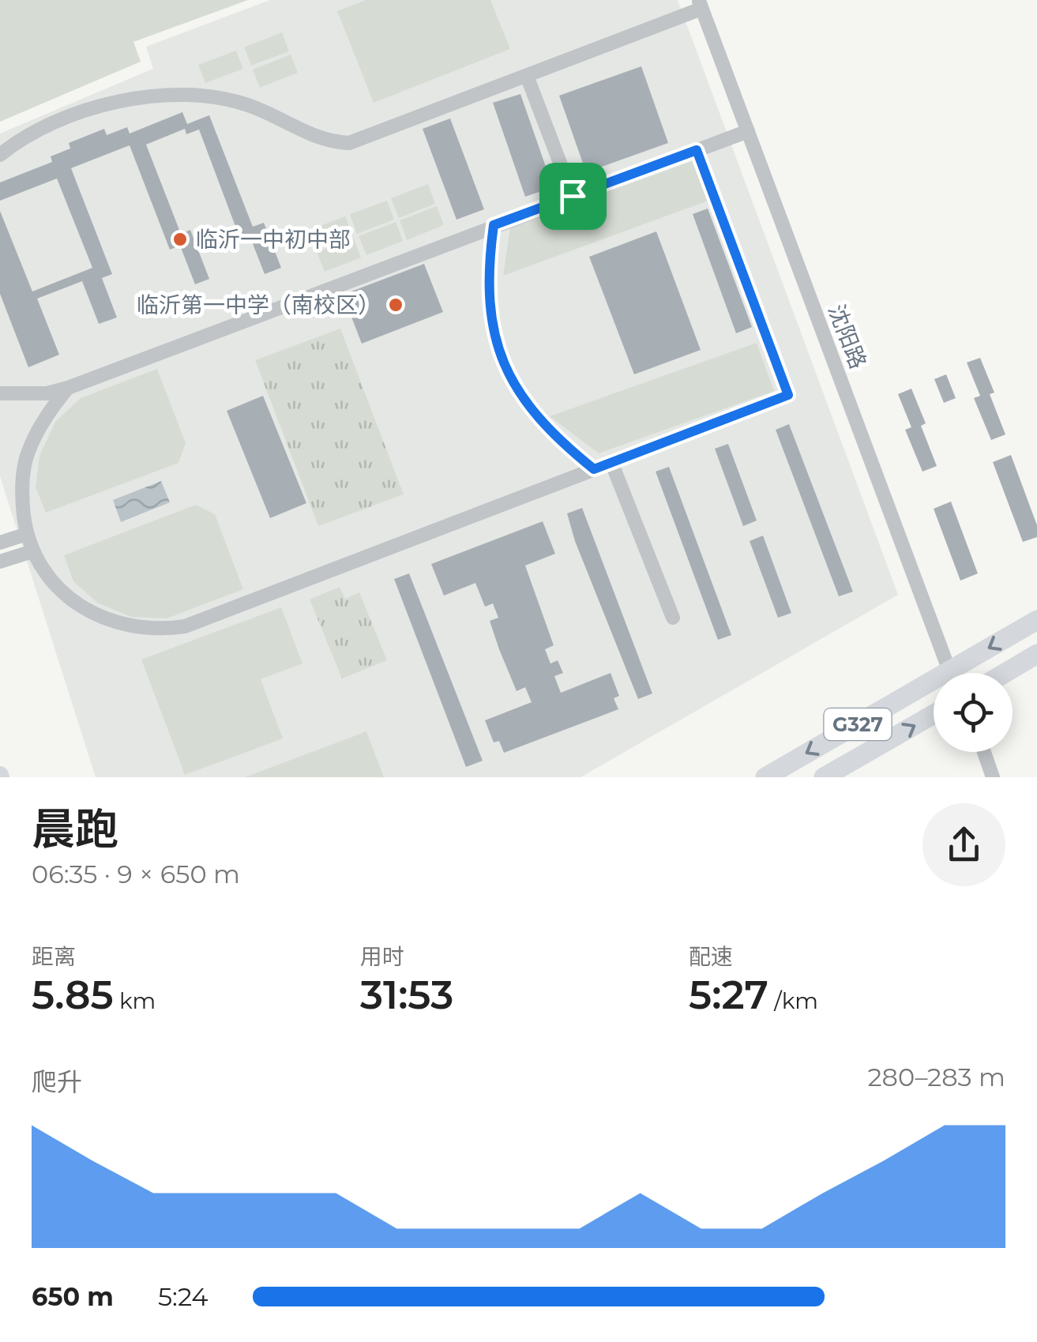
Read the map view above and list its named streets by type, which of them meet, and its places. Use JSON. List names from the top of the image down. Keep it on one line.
{"streets":{"highway":["G327"],"street":["沈阳路"]},"places":["临沂一中初中部","临沂第一中学（南校区）"],"page":{"heading":["晨跑","06:35 · 9 × 650 m"],"stats":[["距离","5.85 km"],["用时","31:53"],["配速","5:27 /km"]],"chart":["爬升","280–283 m"],"list":[{"name":"650 m","note":"5:24"}]}}
